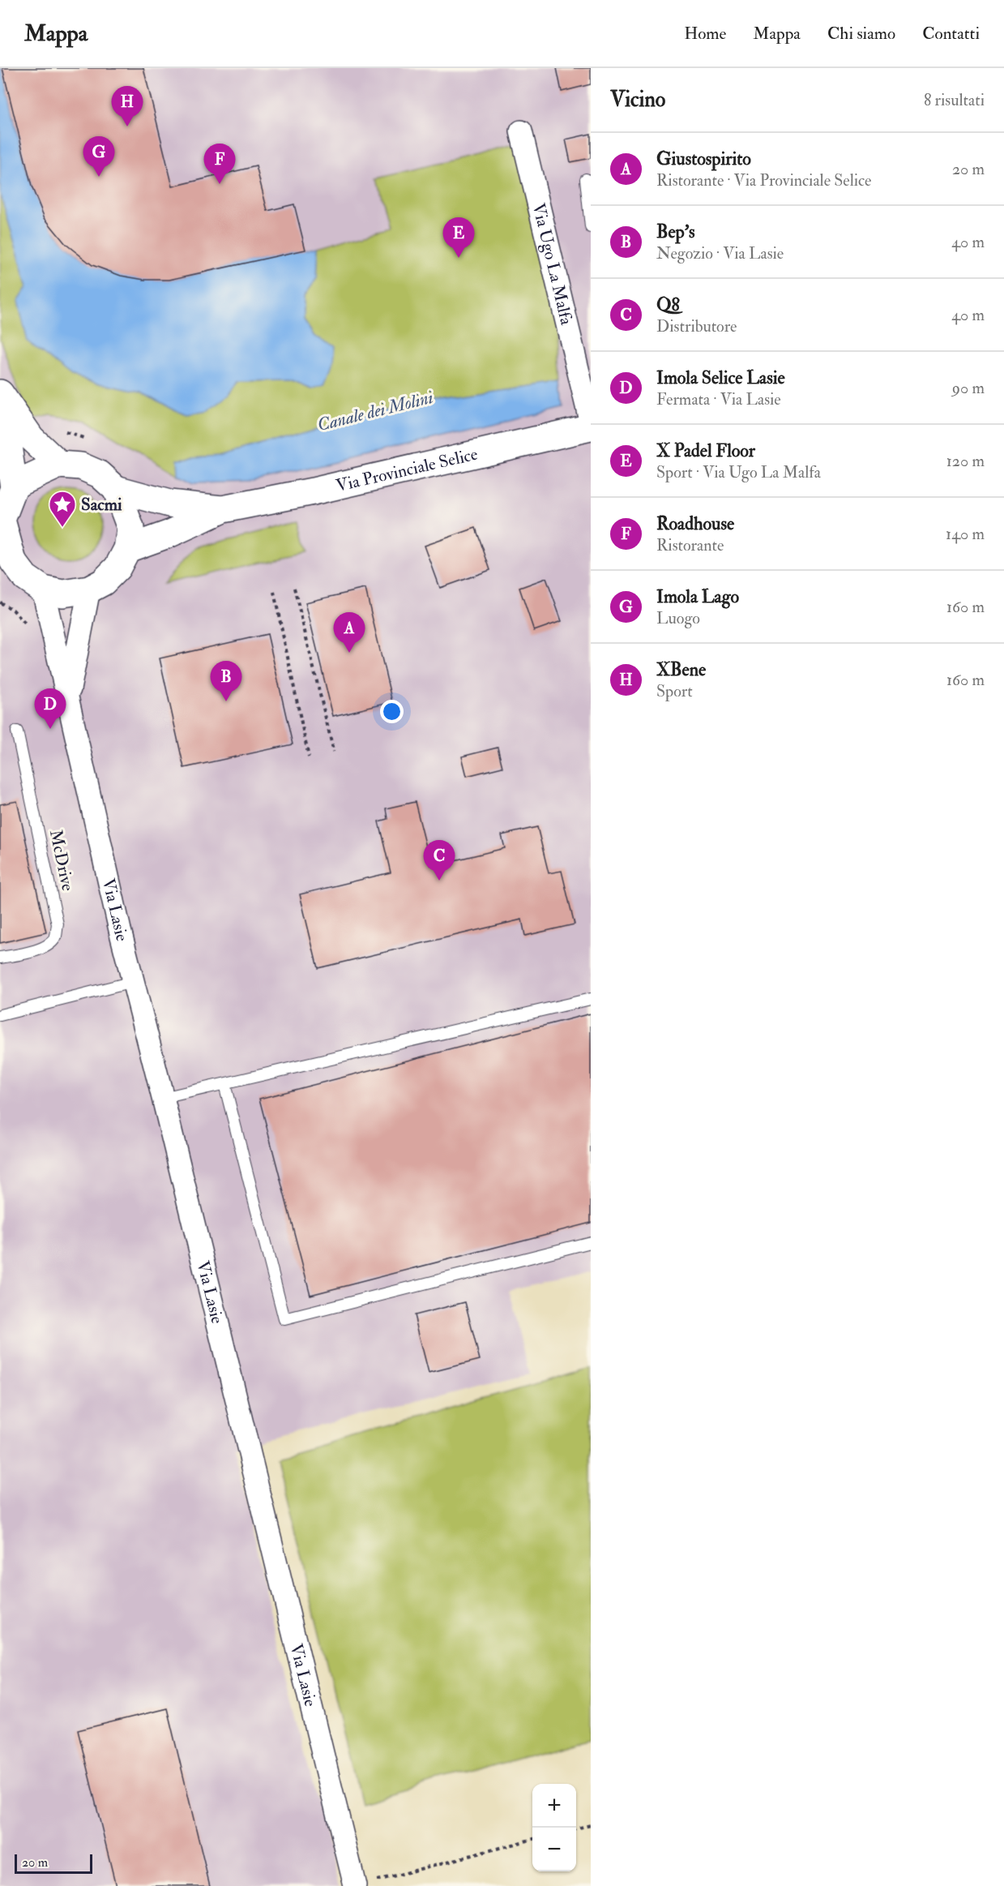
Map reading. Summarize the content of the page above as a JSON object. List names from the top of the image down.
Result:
{
  "streets": {
    "main road": ["Via Provinciale Selice"],
    "street": ["Via Ugo La Malfa", "Via Lasie"],
    "lane": ["McDrive"]
  },
  "crossings": [
    ["Via Provinciale Selice", "Via Lasie"]
  ],
  "water": ["Canale dei Molini"],
  "places": {
    "place": ["Sacmi"]
  },
  "scale_bar": "20 m",
  "page": {
    "header": "Mappa",
    "nav": [
      "Home",
      "Mappa",
      "Chi siamo",
      "Contatti"
    ],
    "heading": ["Vicino", "8 risultati"],
    "pins": [
      "H",
      "G",
      "F",
      "E",
      "A",
      "B",
      "D",
      "C"
    ],
    "list": [
      {
        "mark": "A",
        "name": "Giustospirito",
        "note": "Ristorante · Via Provinciale Selice",
        "value": "20 m"
      },
      {
        "mark": "B",
        "name": "Bep's",
        "note": "Negozio · Via Lasie",
        "value": "40 m"
      },
      {
        "mark": "C",
        "name": "Q8",
        "note": "Distributore",
        "value": "40 m"
      },
      {
        "mark": "D",
        "name": "Imola Selice Lasie",
        "note": "Fermata · Via Lasie",
        "value": "90 m"
      },
      {
        "mark": "E",
        "name": "X Padel Floor",
        "note": "Sport · Via Ugo La Malfa",
        "value": "120 m"
      },
      {
        "mark": "F",
        "name": "Roadhouse",
        "note": "Ristorante",
        "value": "140 m"
      },
      {
        "mark": "G",
        "name": "Imola Lago",
        "note": "Luogo",
        "value": "160 m"
      },
      {
        "mark": "H",
        "name": "XBene",
        "note": "Sport",
        "value": "160 m"
      }
    ],
    "map_buttons": ["+", "−"],
    "scale": "20 m"
  }
}
